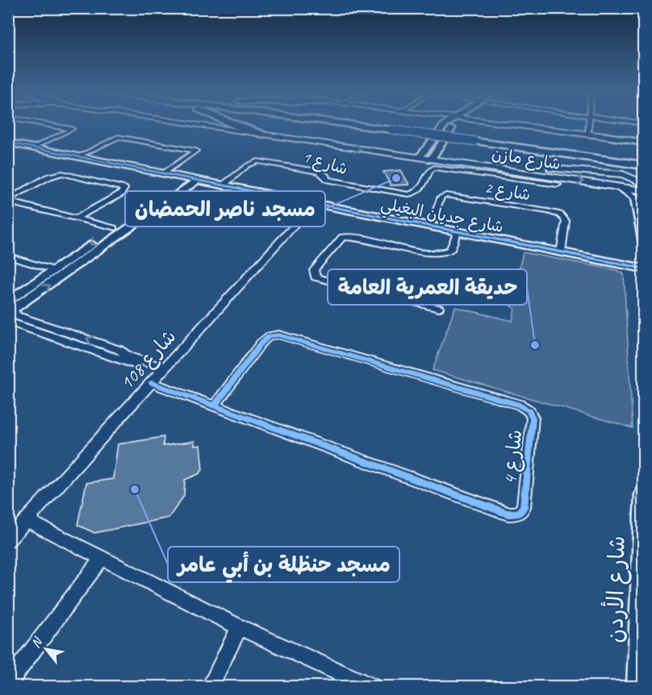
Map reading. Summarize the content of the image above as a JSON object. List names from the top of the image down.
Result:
{
  "streets": {
    "main road": ["شارع مازن"],
    "street": [
      "شارع 1",
      "شارع 2",
      "شارع جديان البغيلي",
      "شارع 108",
      "شارع 4",
      "شارع الأردن"
    ]
  },
  "crossings": [
    ["شارع مازن", "شارع 1"],
    ["شارع 1", "شارع جديان البغيلي"],
    ["شارع 2", "شارع جديان البغيلي"],
    ["شارع جديان البغيلي", "شارع 108"],
    ["شارع 108", "شارع 4"]
  ],
  "places": ["مسجد ناصر الحمضان", "حديقة العمرية العامة", "مسجد حنظلة بن أبي عامر"],
  "north": "top left"
}
